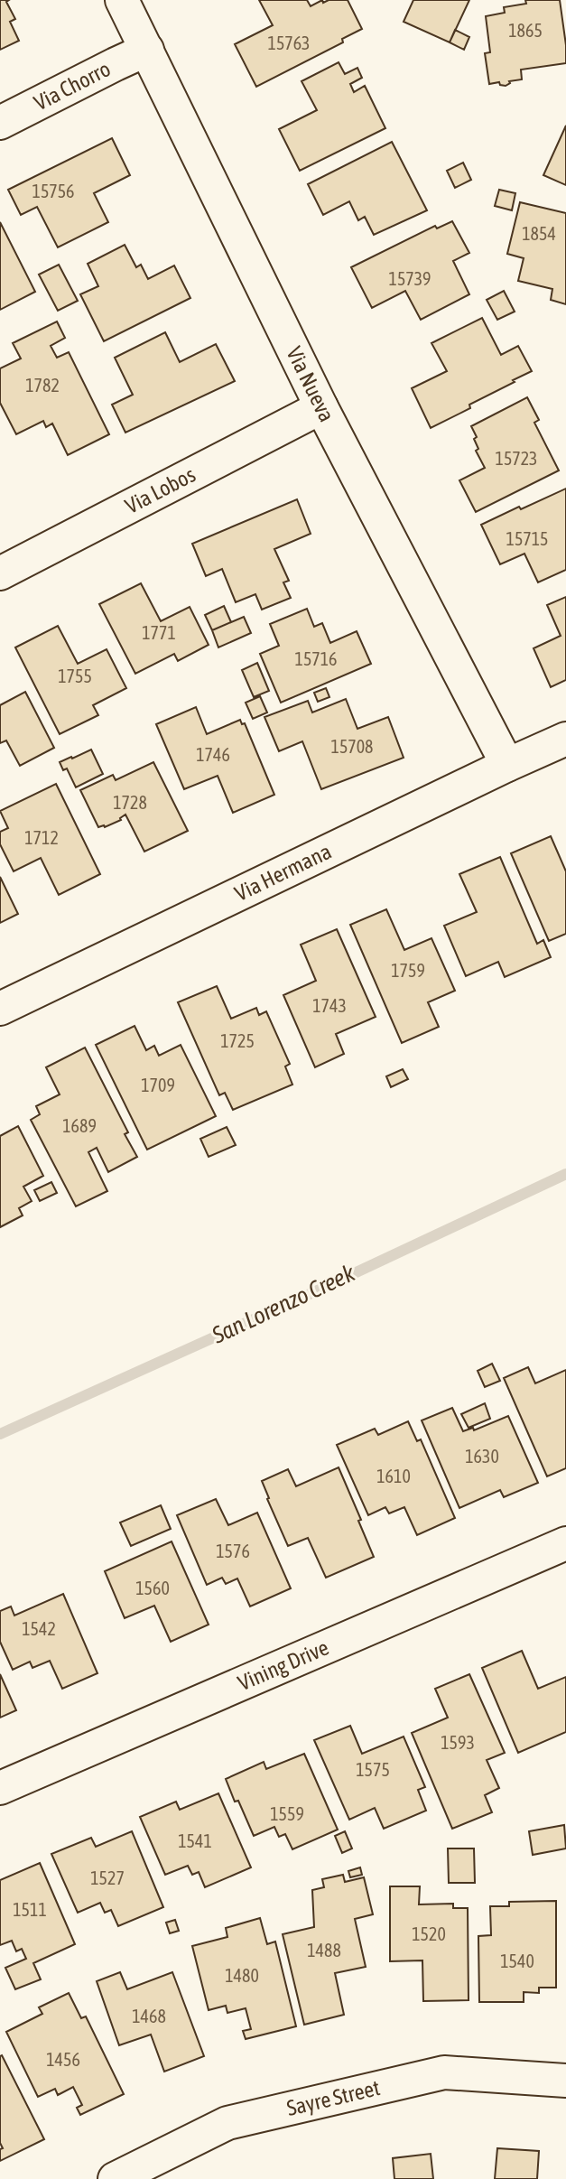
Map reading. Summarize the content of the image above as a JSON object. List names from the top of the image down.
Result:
{
  "streets": {
    "street": [
      "Via Chorro",
      "Via Nueva",
      "Via Lobos",
      "Via Hermana",
      "Vining Drive",
      "Sayre Street"
    ]
  },
  "crossings": [
    ["Via Chorro", "Via Nueva"],
    ["Via Nueva", "Via Lobos"],
    ["Via Nueva", "Via Hermana"]
  ],
  "water": ["San Lorenzo Creek"],
  "house_numbers": [
    "1865",
    "15763",
    "15756",
    "1854",
    "15739",
    "1782",
    "15723",
    "15715",
    "1771",
    "15716",
    "1755",
    "15708",
    "1746",
    "1728",
    "1712",
    "1759",
    "1743",
    "1725",
    "1709",
    "1689",
    "1630",
    "1610",
    "1576",
    "1560",
    "1542",
    "1593",
    "1575",
    "1559",
    "1541",
    "1527",
    "1511",
    "1520",
    "1488",
    "1540",
    "1480",
    "1468",
    "1456"
  ]
}
